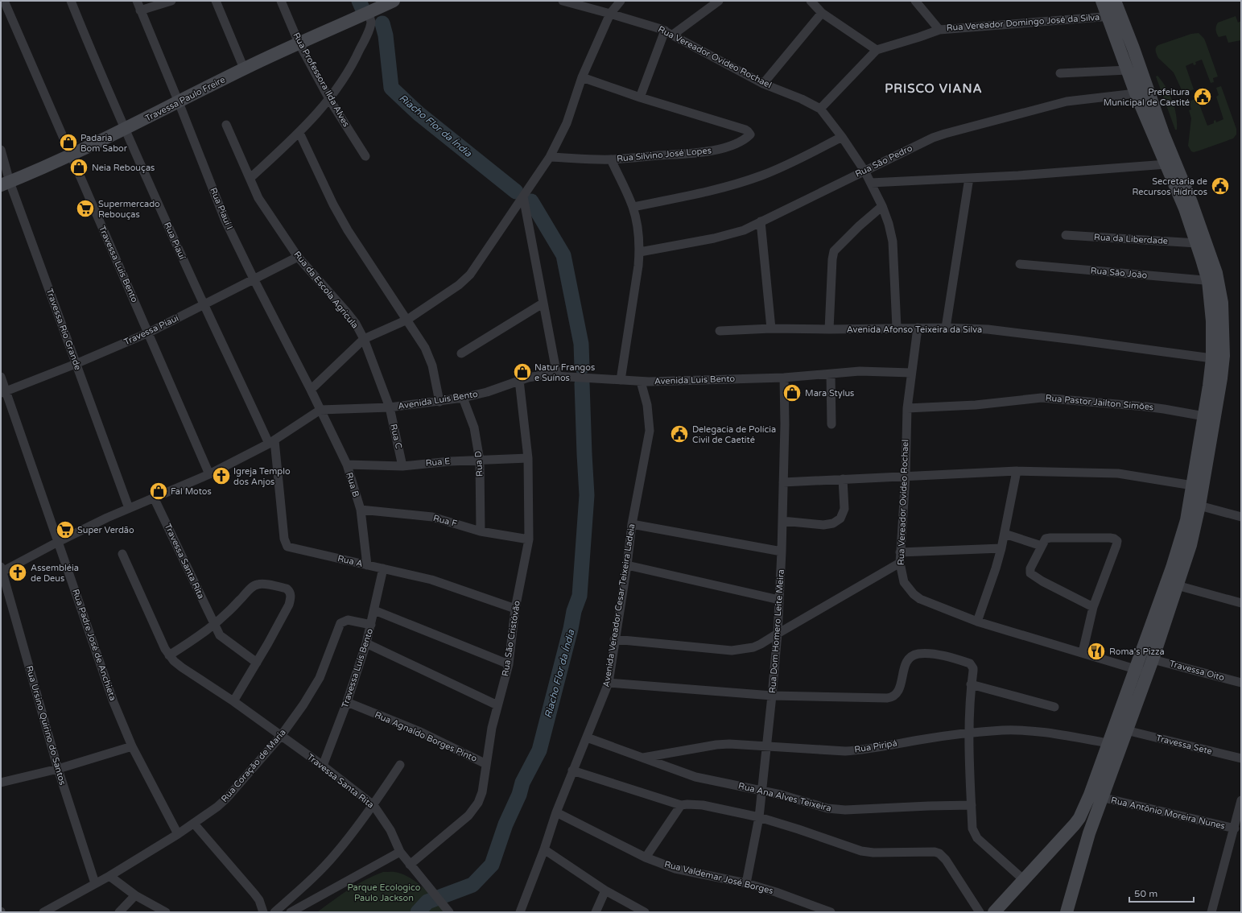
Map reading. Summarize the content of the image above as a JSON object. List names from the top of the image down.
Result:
{
  "streets": {
    "street": [
      "Rua Vereador Domingo José da Silva",
      "Rua Vereador Ovídeo Rochael",
      "Rua Professora Ilda Alves",
      "Travessa Paulo Freire",
      "Rua Silvino José Lopes",
      "Rua São Pedro",
      "Rua Piauí I",
      "Rua da Liberdade",
      "Rua Piauí",
      "Travessa Luís Bento",
      "Rua São João",
      "Rua da Escola Agricula",
      "Travessa Rio Grande",
      "Avenida Afonso Teixeira da Silva",
      "Travessa Piauí",
      "Avenida Luis Bento",
      "Rua Pastor Jailton Simões",
      "Rua C",
      "Rua E",
      "Rua D",
      "Rua B",
      "Rua F",
      "Travessa Santa Rita",
      "Rua A",
      "Avenida Vereador Cesar Teixeira Ladeia",
      "Rua Dom Homero Leite Meira",
      "Rua São Cristóvão",
      "Rua Padre José de Anchieta",
      "Travessa Oito",
      "Rua Ursino Quirino do Santos",
      "Rua Agnaldo Borges Pinto",
      "Travessa Sete",
      "Rua Piripá",
      "Rua Coração de Maria",
      "Rua Ana Alves Teixeira",
      "Rua Antônio Moreira Nunes",
      "Rua Valdemar José Borges"
    ]
  },
  "crossings": [
    ["Rua Vereador Domingo José da Silva", "Rua Vereador Ovídeo Rochael"],
    ["Rua Vereador Ovídeo Rochael", "Rua São Pedro"],
    ["Rua Vereador Ovídeo Rochael", "Avenida Afonso Teixeira da Silva"],
    ["Rua Vereador Ovídeo Rochael", "Avenida Luis Bento"],
    ["Rua Vereador Ovídeo Rochael", "Rua Pastor Jailton Simões"],
    ["Rua Professora Ilda Alves", "Travessa Paulo Freire"],
    ["Travessa Paulo Freire", "Rua Piauí I"],
    ["Travessa Paulo Freire", "Rua Piauí"],
    ["Travessa Paulo Freire", "Travessa Luís Bento"],
    ["Travessa Paulo Freire", "Travessa Rio Grande"],
    ["Rua Piauí I", "Travessa Piauí"],
    ["Rua Piauí I", "Avenida Luis Bento"],
    ["Rua Piauí I", "Rua B"],
    ["Rua Piauí", "Travessa Piauí"],
    ["Rua Piauí", "Rua A"],
    ["Travessa Luís Bento", "Travessa Piauí"],
    ["Travessa Luís Bento", "Travessa Santa Rita"],
    ["Travessa Luís Bento", "Rua A"],
    ["Travessa Luís Bento", "Rua Agnaldo Borges Pinto"],
    ["Travessa Luís Bento", "Rua Coração de Maria"],
    ["Rua da Escola Agricula", "Travessa Piauí"],
    ["Rua da Escola Agricula", "Avenida Luis Bento"],
    ["Rua da Escola Agricula", "Rua C"],
    ["Travessa Rio Grande", "Travessa Piauí"],
    ["Travessa Piauí", "Rua Padre José de Anchieta"],
    ["Avenida Luis Bento", "Rua C"],
    ["Avenida Luis Bento", "Rua D"],
    ["Avenida Luis Bento", "Rua B"],
    ["Avenida Luis Bento", "Avenida Vereador Cesar Teixeira Ladeia"],
    ["Avenida Luis Bento", "Rua Dom Homero Leite Meira"],
    ["Avenida Luis Bento", "Rua São Cristóvão"],
    ["Rua C", "Rua E"],
    ["Rua E", "Rua D"],
    ["Rua E", "Rua B"],
    ["Rua E", "Rua São Cristóvão"],
    ["Rua D", "Rua F"],
    ["Rua B", "Rua F"],
    ["Rua B", "Rua A"],
    ["Rua F", "Rua São Cristóvão"],
    ["Travessa Santa Rita", "Rua São Cristóvão"],
    ["Travessa Santa Rita", "Rua Coração de Maria"],
    ["Rua A", "Rua São Cristóvão"],
    ["Avenida Vereador Cesar Teixeira Ladeia", "Rua Ana Alves Teixeira"],
    ["Avenida Vereador Cesar Teixeira Ladeia", "Rua Valdemar José Borges"],
    ["Rua Dom Homero Leite Meira", "Rua Piripá"],
    ["Rua Dom Homero Leite Meira", "Rua Ana Alves Teixeira"],
    ["Rua Dom Homero Leite Meira", "Rua Valdemar José Borges"],
    ["Rua São Cristóvão", "Rua Agnaldo Borges Pinto"],
    ["Rua Padre José de Anchieta", "Rua Coração de Maria"],
    ["Rua Ursino Quirino do Santos", "Rua Coração de Maria"],
    ["Rua Piripá", "Rua Ana Alves Teixeira"]
  ],
  "districts": ["PRISCO VIANA"],
  "water": ["Riacho Flor da Índia"],
  "parks": ["Parque Ecologico Paulo Jackson"],
  "places": {
    "public building": ["Prefeitura Municipal de Caetité", "Secretaria de Recursos Hídricos", "Delegacia de Polícia Civil de Caetité"],
    "shop": [
      "Padaria Bom Sabor",
      "Neia Rebouças",
      "Natur Frangos e Suínos",
      "Mara Stylus",
      "Fal Motos"
    ],
    "supermarket": ["Supermercado Rebouças", "Super Verdão"],
    "church": ["Igreja Templo dos Anjos", "Assembléia de Deus"],
    "restaurant": ["Roma's Pizza"]
  },
  "scale_bar": "50 m"
}
